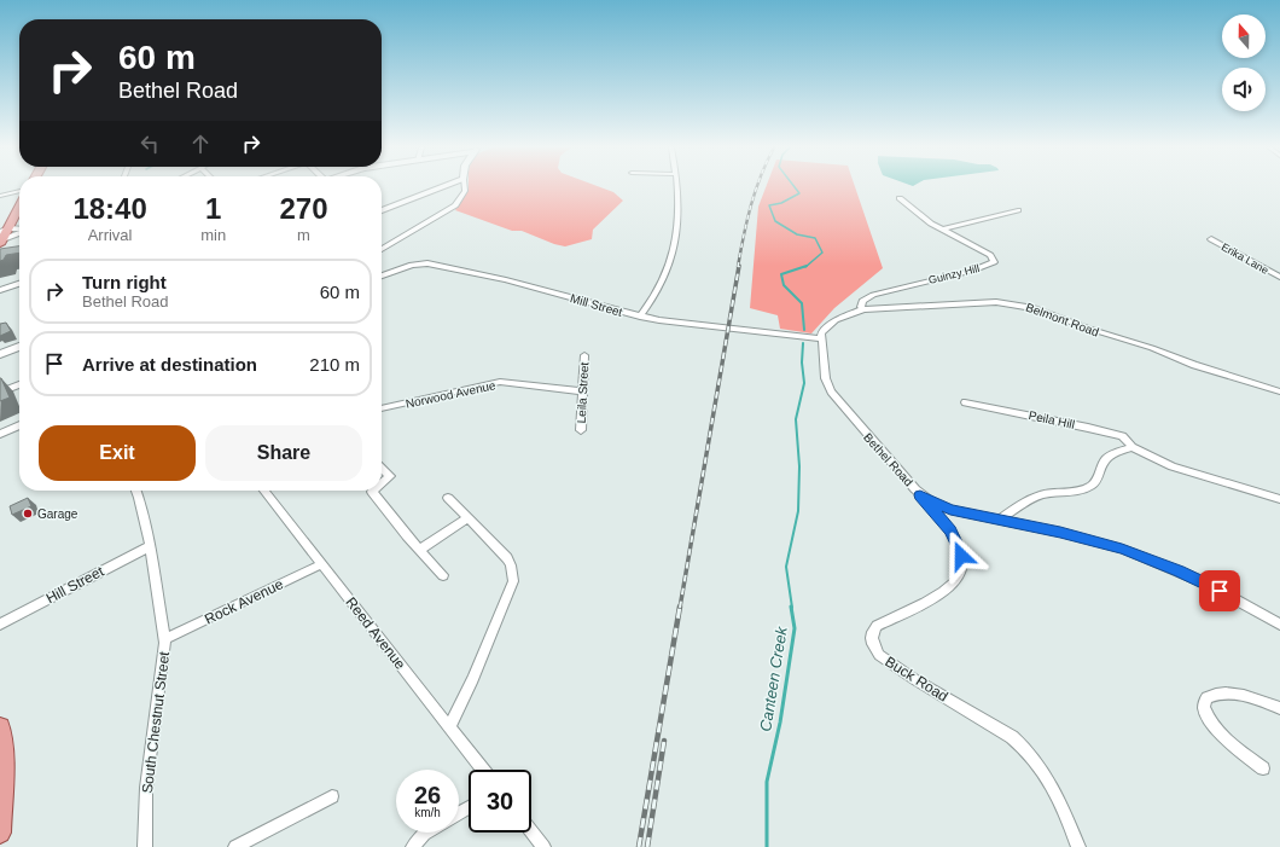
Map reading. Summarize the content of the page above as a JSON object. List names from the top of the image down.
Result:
{
  "streets": {
    "street": [
      "Erika Lane",
      "Guinzy Hill",
      "Mill Street",
      "Belmont Road",
      "Leila Street",
      "Norwood Avenue",
      "Peila Hill",
      "Bethel Road",
      "Hill Street",
      "Rock Avenue",
      "Reed Avenue",
      "Buck Road",
      "South Chestnut Street"
    ]
  },
  "crossings": [
    ["Guinzy Hill", "Belmont Road"],
    ["Mill Street", "Belmont Road"],
    ["Mill Street", "Bethel Road"],
    ["Belmont Road", "Bethel Road"],
    ["Leila Street", "Norwood Avenue"],
    ["Bethel Road", "Buck Road"],
    ["Hill Street", "South Chestnut Street"],
    ["Rock Avenue", "Reed Avenue"],
    ["Rock Avenue", "South Chestnut Street"]
  ],
  "water": ["Canteen Creek"],
  "places": ["Garage"],
  "north": "top",
  "page": {
    "turn": ["60 m", "Bethel Road"],
    "eta": [
      "18:40",
      "Arrival",
      "1",
      "min",
      "270",
      "m"
    ],
    "list": [
      {
        "name": "Turn right",
        "note": "Bethel Road",
        "value": "60 m"
      },
      {
        "name": "Arrive at destination",
        "value": "210 m"
      }
    ],
    "buttons": ["Exit", "Share"],
    "speed": "26 km/h",
    "limit": "30"
  }
}
